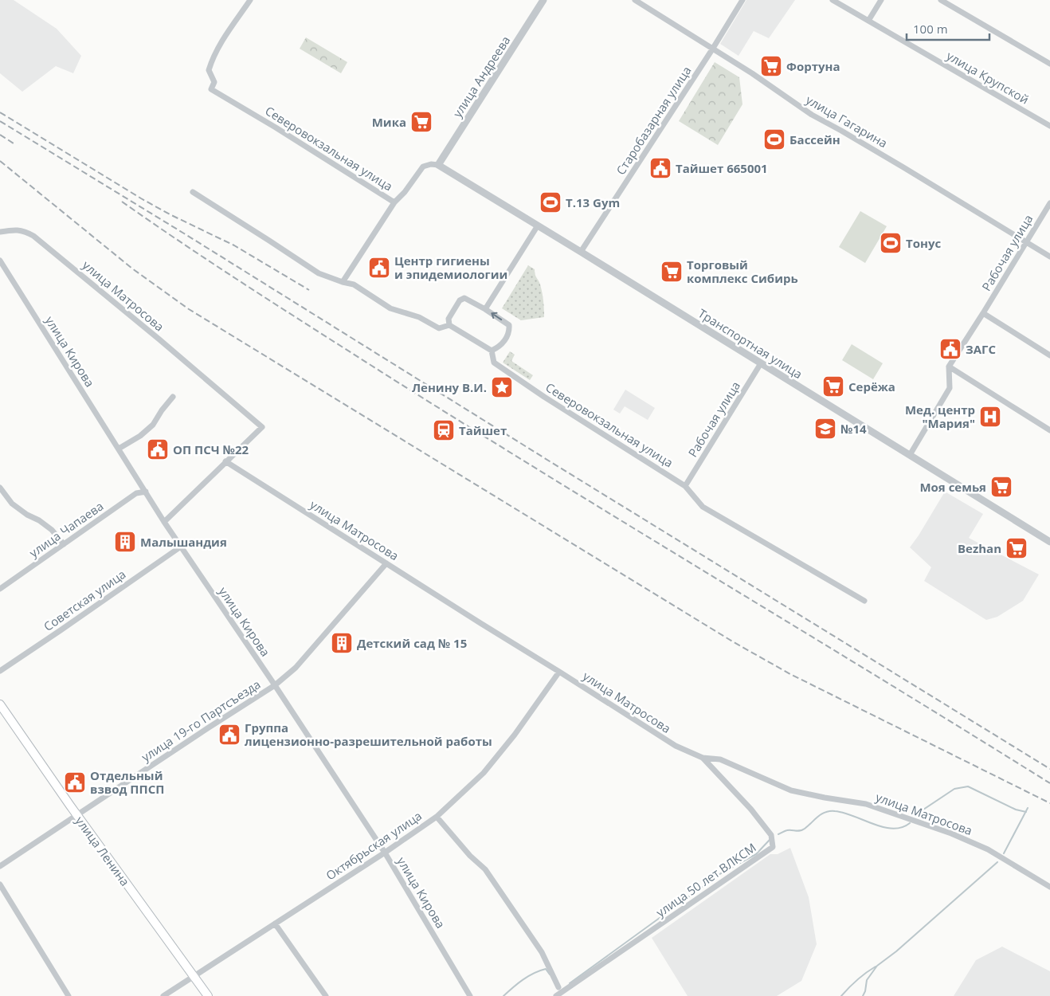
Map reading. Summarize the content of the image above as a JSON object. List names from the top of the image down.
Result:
{
  "streets": {
    "main road": ["улица Ленина"],
    "street": [
      "улица Андреева",
      "улица Крупской",
      "Старобазарная улица",
      "улица Гагарина",
      "Северовокзальная улица",
      "Рабочая улица",
      "улица Матросова",
      "Транспортная улица",
      "улица Кирова",
      "улица Чапаева",
      "Советская улица",
      "улица 19-го Партсъезда",
      "Октябрьская улица",
      "улица 50 лет ВЛКСМ"
    ]
  },
  "crossings": [
    ["улица Андреева", "Транспортная улица"],
    ["Старобазарная улица", "улица Гагарина"],
    ["Старобазарная улица", "Транспортная улица"],
    ["улица Гагарина", "Рабочая улица"],
    ["Северовокзальная улица", "Рабочая улица"],
    ["Рабочая улица", "Транспортная улица"],
    ["улица Матросова", "улица 19-го Партсъезда"],
    ["улица Матросова", "Октябрьская улица"],
    ["улица Матросова", "улица 50 лет ВЛКСМ"],
    ["улица Кирова", "улица Чапаева"],
    ["улица Кирова", "Советская улица"],
    ["улица Кирова", "улица 19-го Партсъезда"],
    ["улица Кирова", "Октябрьская улица"],
    ["улица 19-го Партсъезда", "улица Ленина"],
    ["Октябрьская улица", "улица Ленина"]
  ],
  "places": {
    "supermarket": [
      "Фортуна",
      "Мика",
      "Торговый комплекс Сибирь",
      "Серёжа",
      "Моя семья",
      "Bezhan"
    ],
    "sports": ["Бассейн", "T.13 Gym", "Тонус"],
    "public building": [
      "Тайшет 665001",
      "Центр гигиены и эпидемиологии",
      "ЗАГС",
      "ОП ПСЧ №22",
      "Группа лицензионно-разрешительной работы",
      "Отдельный взвод ППСП"
    ],
    "place": ["Ленину В.И."],
    "hospital": ["Мед. центр \"Мария\""],
    "school or university": ["№14"],
    "station": ["Тайшет"],
    "building": ["Малышандия", "Детский сад № 15"]
  },
  "scale_bar": "100 m"
}
